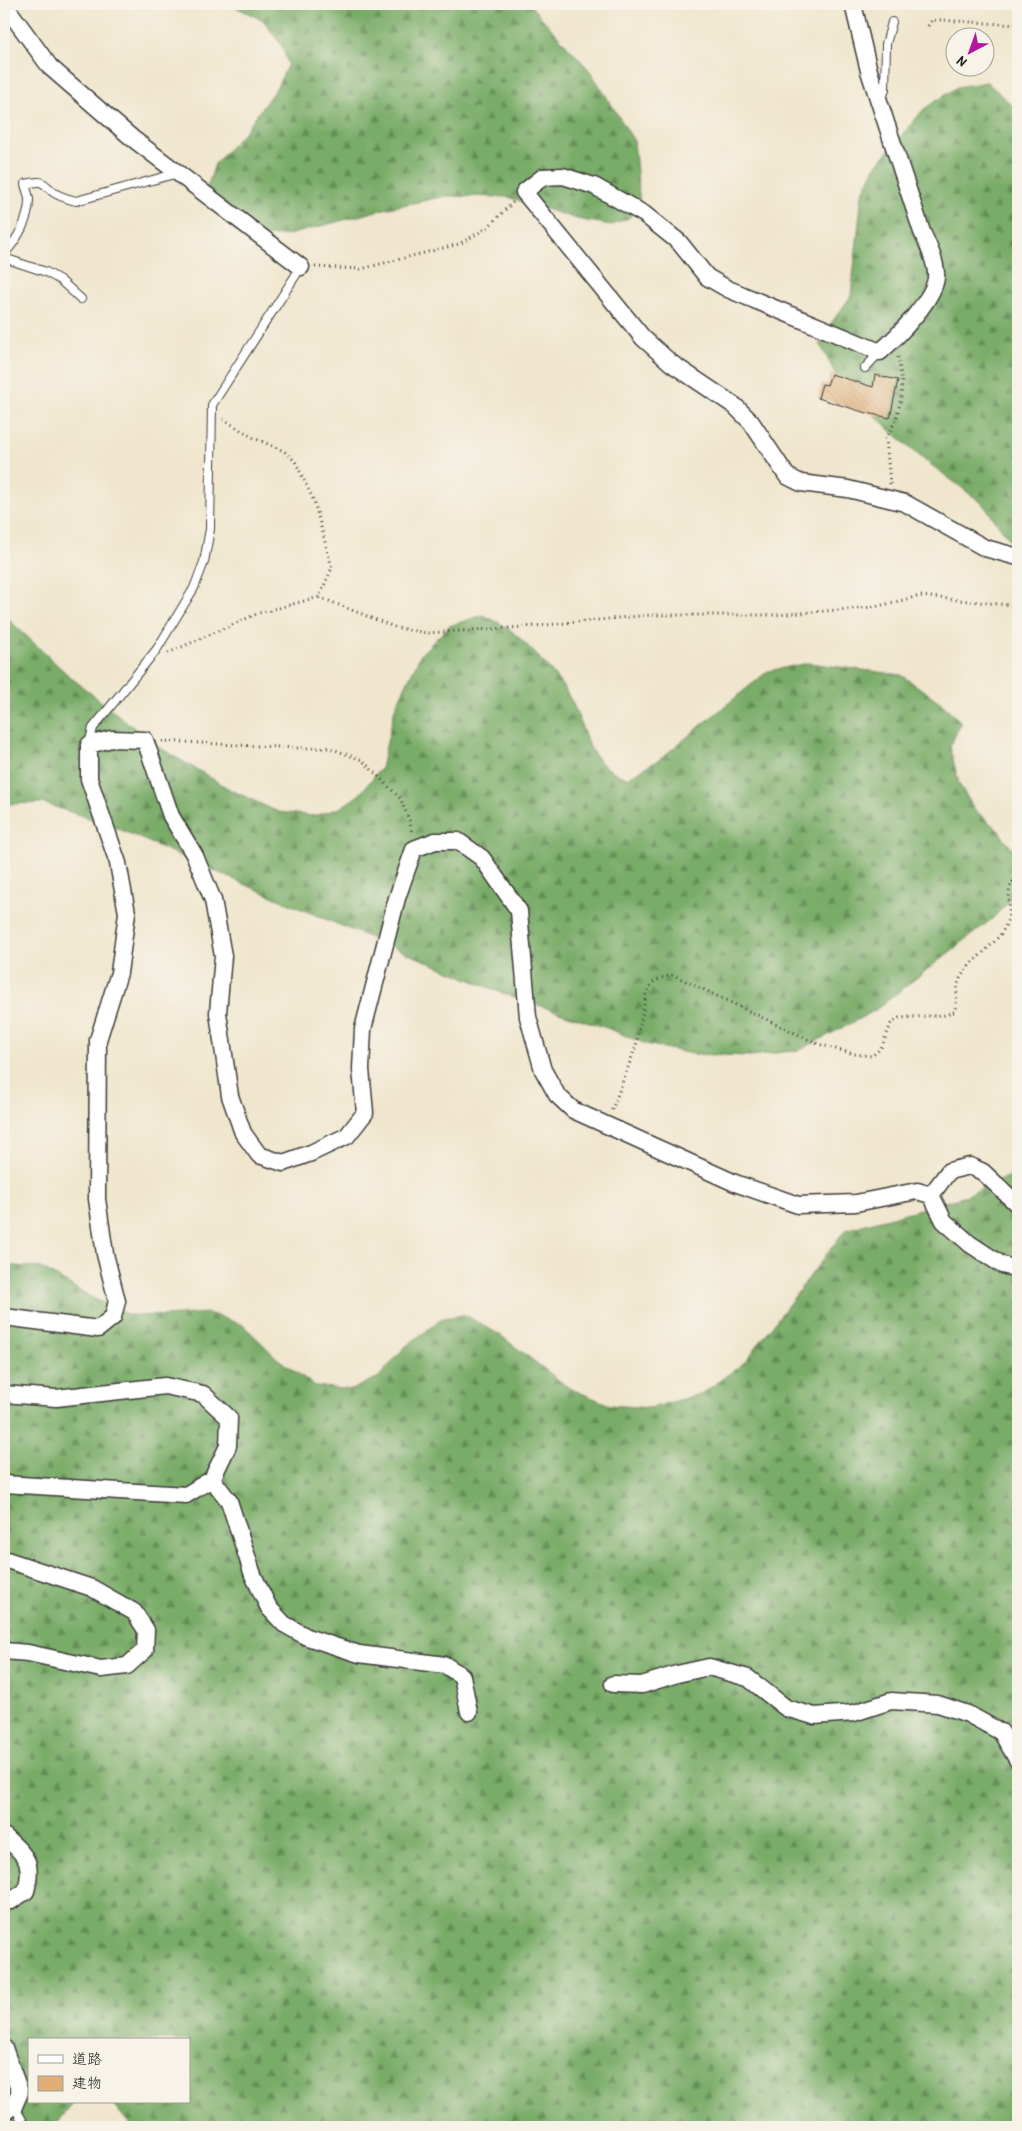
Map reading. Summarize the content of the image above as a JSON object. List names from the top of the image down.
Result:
{
  "legend": ["道路", "建物"],
  "north": "bottom left"
}
